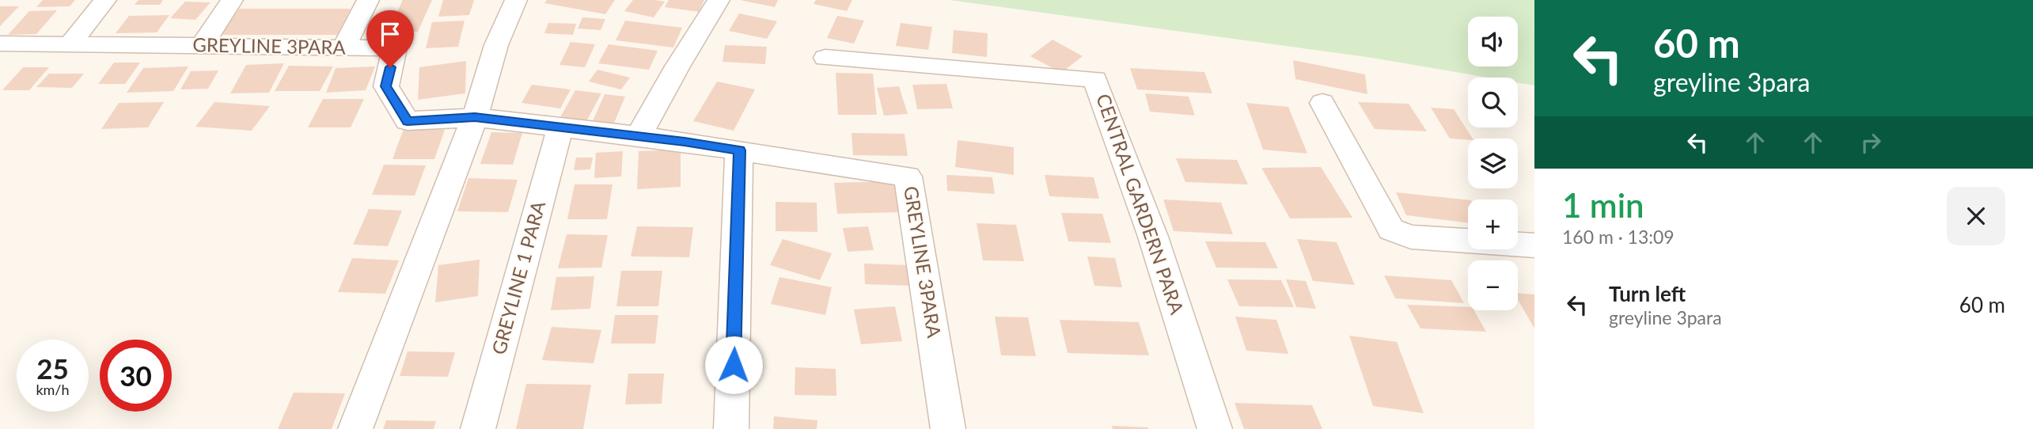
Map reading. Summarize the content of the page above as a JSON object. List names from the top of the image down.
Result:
{
  "streets": {
    "street": ["GREYLINE 3PARA", "CENTRAL GARDERN PARA", "GREYLINE 1 PARA"]
  },
  "crossings": [
    ["GREYLINE 3PARA", "GREYLINE 1 PARA"]
  ],
  "page": {
    "turn": ["60 m", "greyline 3para"],
    "map_buttons": ["+", "−"],
    "heading": ["1 min", "160 m · 13:09"],
    "list": [
      {
        "name": "Turn left",
        "note": "greyline 3para",
        "value": "60 m"
      }
    ],
    "speed": "25 km/h",
    "limit": "30"
  }
}
